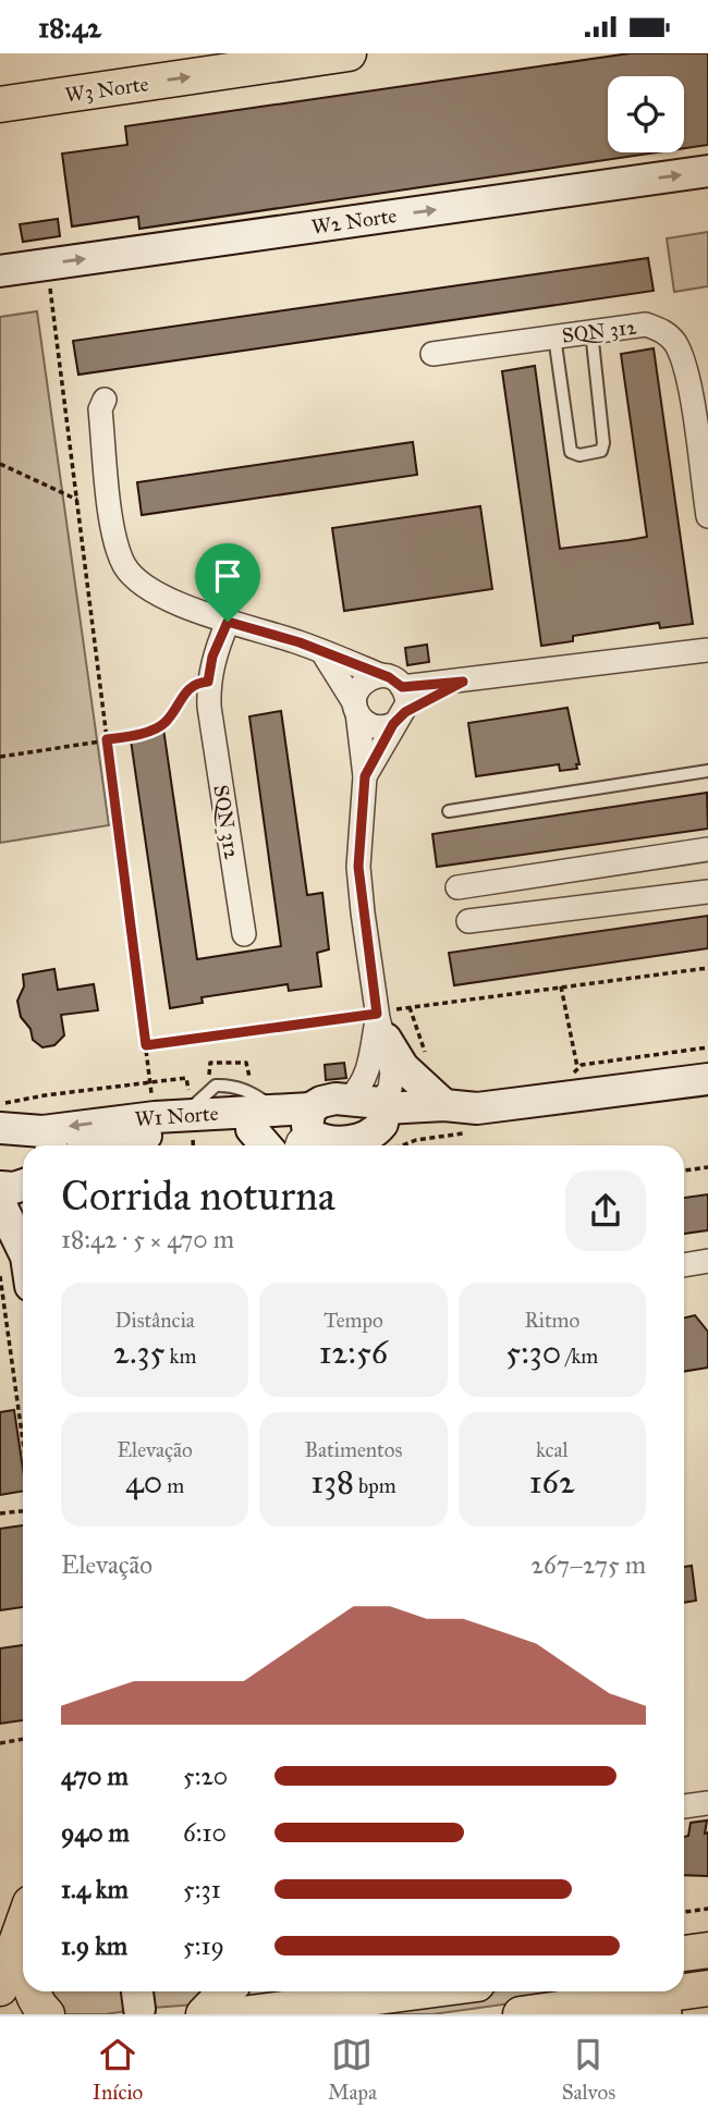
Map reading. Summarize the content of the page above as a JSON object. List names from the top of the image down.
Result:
{
  "streets": {
    "main road": ["W3 Norte"],
    "street": ["W2 Norte", "SQN 312", "W1 Norte"]
  },
  "one_way": ["W3 Norte", "W2 Norte"],
  "page": {
    "status": "18:42",
    "heading": ["Corrida noturna", "18:42 · 5 × 470 m"],
    "stats": [
      ["Distância", "2.35 km"],
      ["Tempo", "12:56"],
      ["Ritmo", "5:30 /km"],
      ["Elevação", "40 m"],
      ["Batimentos", "138 bpm"],
      ["kcal", "162"]
    ],
    "chart": ["Elevação", "267–275 m"],
    "list": [
      {
        "name": "470 m",
        "note": "5:20"
      },
      {
        "name": "940 m",
        "note": "6:10"
      },
      {
        "name": "1.4 km",
        "note": "5:31"
      },
      {
        "name": "1.9 km",
        "note": "5:19"
      }
    ],
    "tabs": ["Início", "Mapa", "Salvos"]
  }
}
